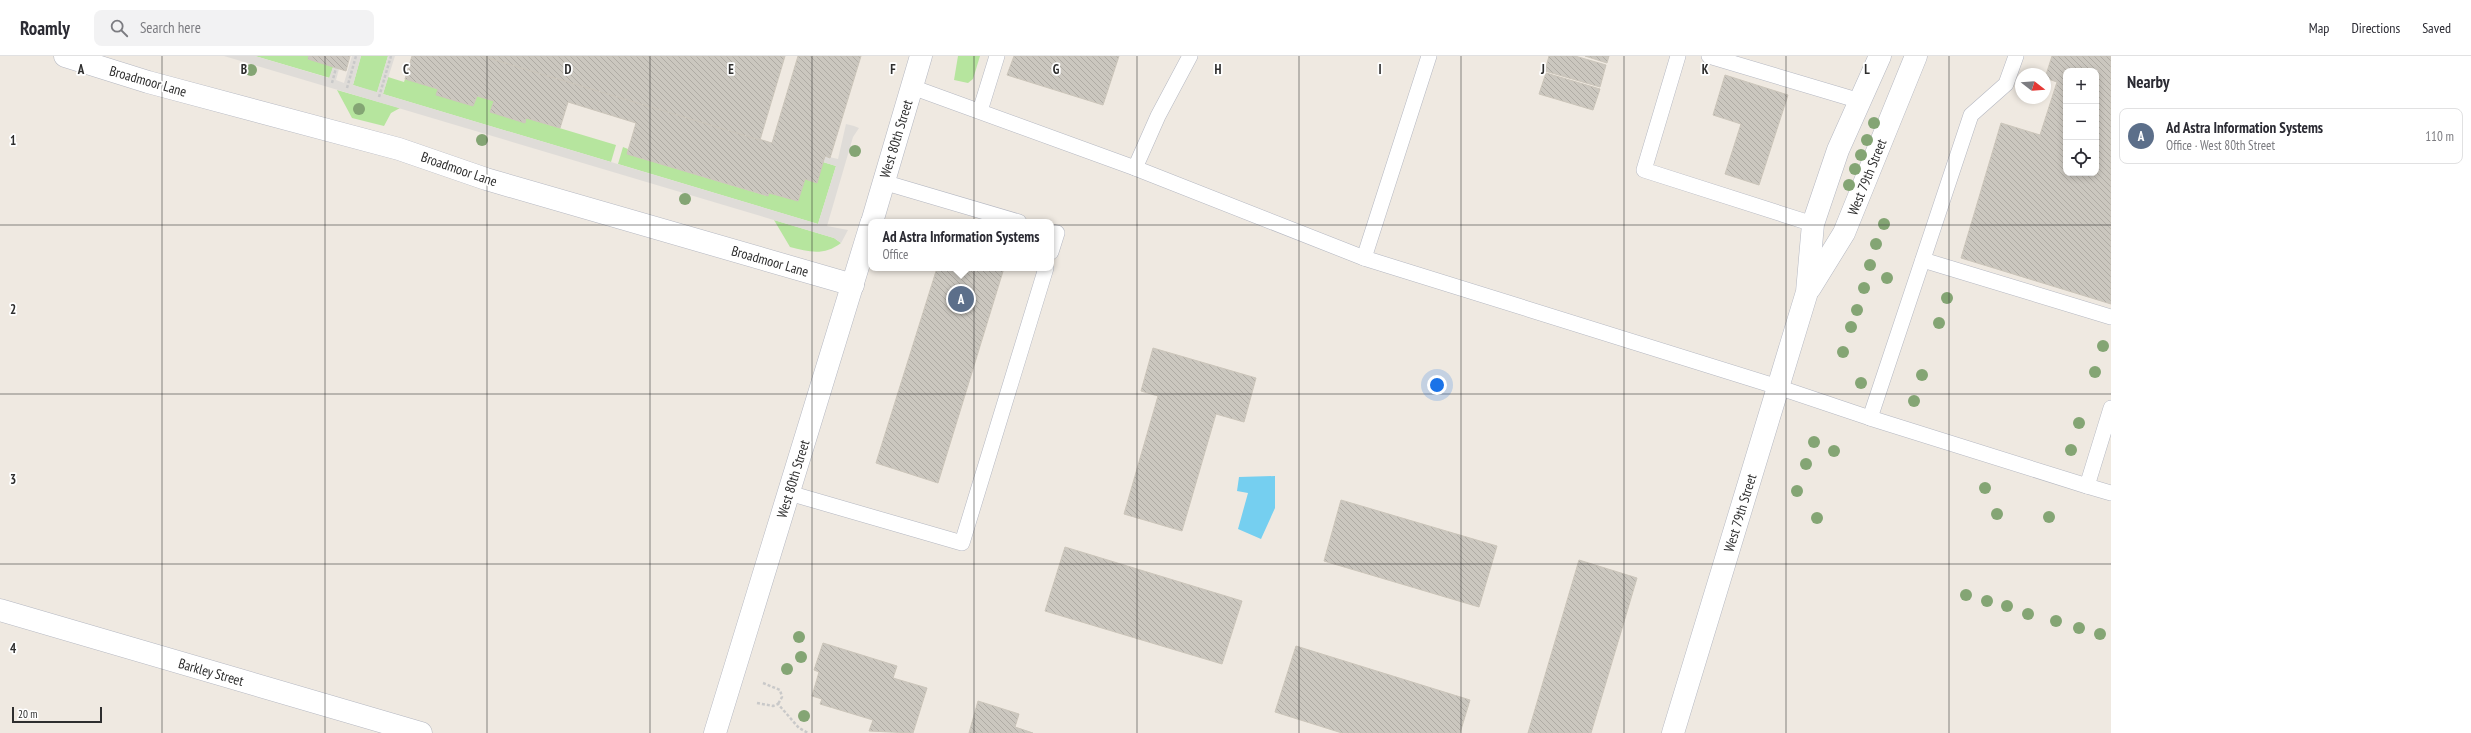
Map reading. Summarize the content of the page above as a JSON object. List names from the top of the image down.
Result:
{
  "streets": {
    "street": [
      "Broadmoor Lane",
      "West 80th Street",
      "West 79th Street",
      "Barkley Street"
    ]
  },
  "crossings": [
    ["Broadmoor Lane", "West 80th Street"]
  ],
  "scale_bar": "20 m",
  "north": "right",
  "page": {
    "header": "Roamly",
    "search": "Search here",
    "nav": ["Map", "Directions", "Saved"],
    "heading": "Nearby",
    "map_buttons": ["+", "−"],
    "list": [
      {
        "mark": "A",
        "name": "Ad Astra Information Systems",
        "note": "Office · West 80th Street",
        "value": "110 m"
      }
    ],
    "popup": ["Ad Astra Information Systems", "Office"],
    "pins": "A",
    "scale": "20 m"
  },
  "grid": {
    "columns": [
      "A",
      "B",
      "C",
      "D",
      "E",
      "F",
      "G",
      "H",
      "I",
      "J",
      "K",
      "L"
    ],
    "rows": [
      "1",
      "2",
      "3",
      "4"
    ]
  }
}
